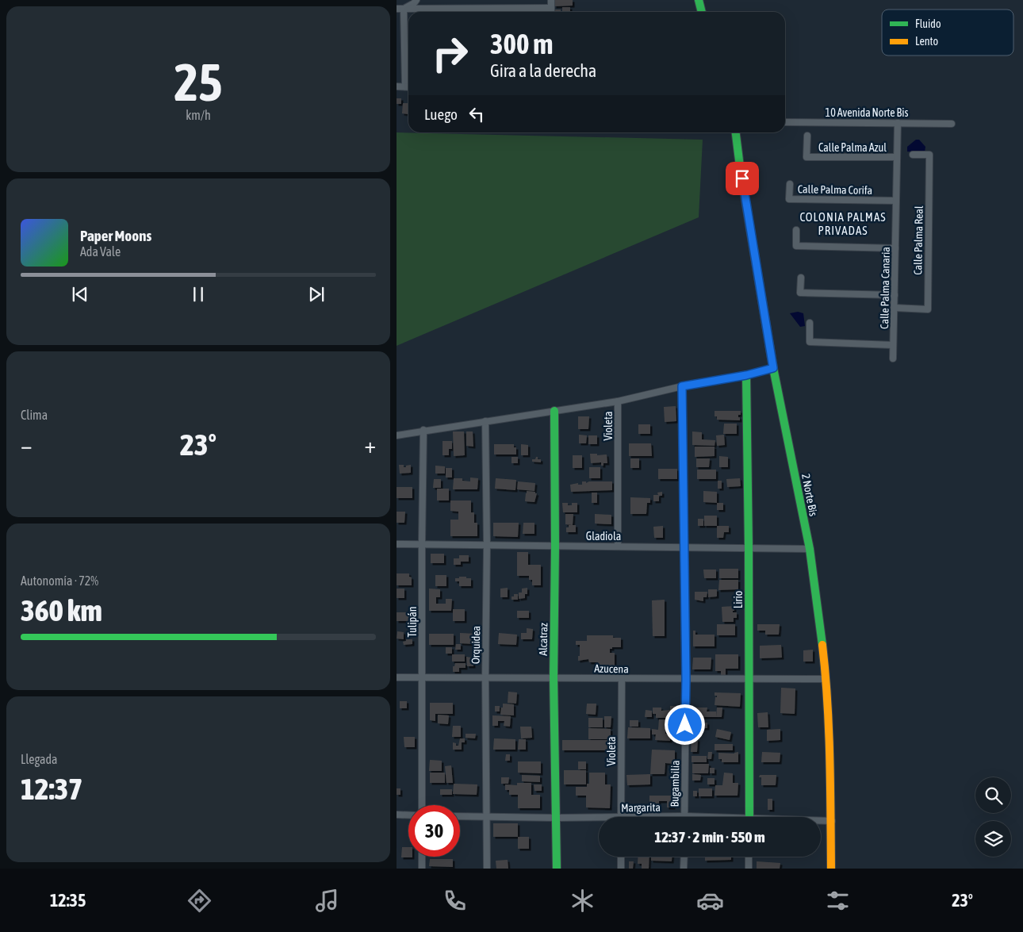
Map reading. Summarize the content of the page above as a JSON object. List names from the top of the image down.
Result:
{
  "streets": {
    "street": [
      "10 Avenida Norte Bis",
      "Calle Palma Azul",
      "Calle Palma Corifa",
      "Calle Palma Real",
      "Calle Palma Canaria",
      "Violeta",
      "2 Norte Bis",
      "Gladiola",
      "Lirio",
      "Tulipán",
      "Alcatraz",
      "Orquidea",
      "Azucena",
      "Bugambilia",
      "Margarita"
    ]
  },
  "crossings": [
    ["10 Avenida Norte Bis", "Calle Palma Canaria"],
    ["Calle Palma Azul", "Calle Palma Canaria"],
    ["Calle Palma Corifa", "Calle Palma Canaria"],
    ["Calle Palma Real", "Calle Palma Canaria"],
    ["Violeta", "Gladiola"],
    ["Violeta", "Azucena"],
    ["2 Norte Bis", "Gladiola"],
    ["2 Norte Bis", "Azucena"],
    ["2 Norte Bis", "Margarita"],
    ["Gladiola", "Lirio"],
    ["Gladiola", "Tulipán"],
    ["Gladiola", "Alcatraz"],
    ["Gladiola", "Orquidea"],
    ["Gladiola", "Bugambilia"],
    ["Lirio", "Azucena"],
    ["Tulipán", "Azucena"],
    ["Alcatraz", "Azucena"],
    ["Alcatraz", "Margarita"],
    ["Orquidea", "Azucena"],
    ["Orquidea", "Margarita"],
    ["Azucena", "Bugambilia"],
    ["Bugambilia", "Margarita"]
  ],
  "districts": ["COLONIA PALMAS PRIVADAS"],
  "legend": ["Fluido", "Lento"],
  "page": {
    "tile": [
      ["25", "km/h"],
      "Clima",
      ["Autonomía · 72%", "360 km"],
      ["Llegada", "12:37"]
    ],
    "turn": ["300 m", "Gira a la derecha"],
    "then": "Luego",
    "song": ["Paper Moons", "Ada Vale"],
    "heat": ["−", "23°", "+"],
    "limit": "30",
    "trip": "12:37 · 2 min · 550 m",
    "tabs": ["12:35", "23°"]
  }
}
